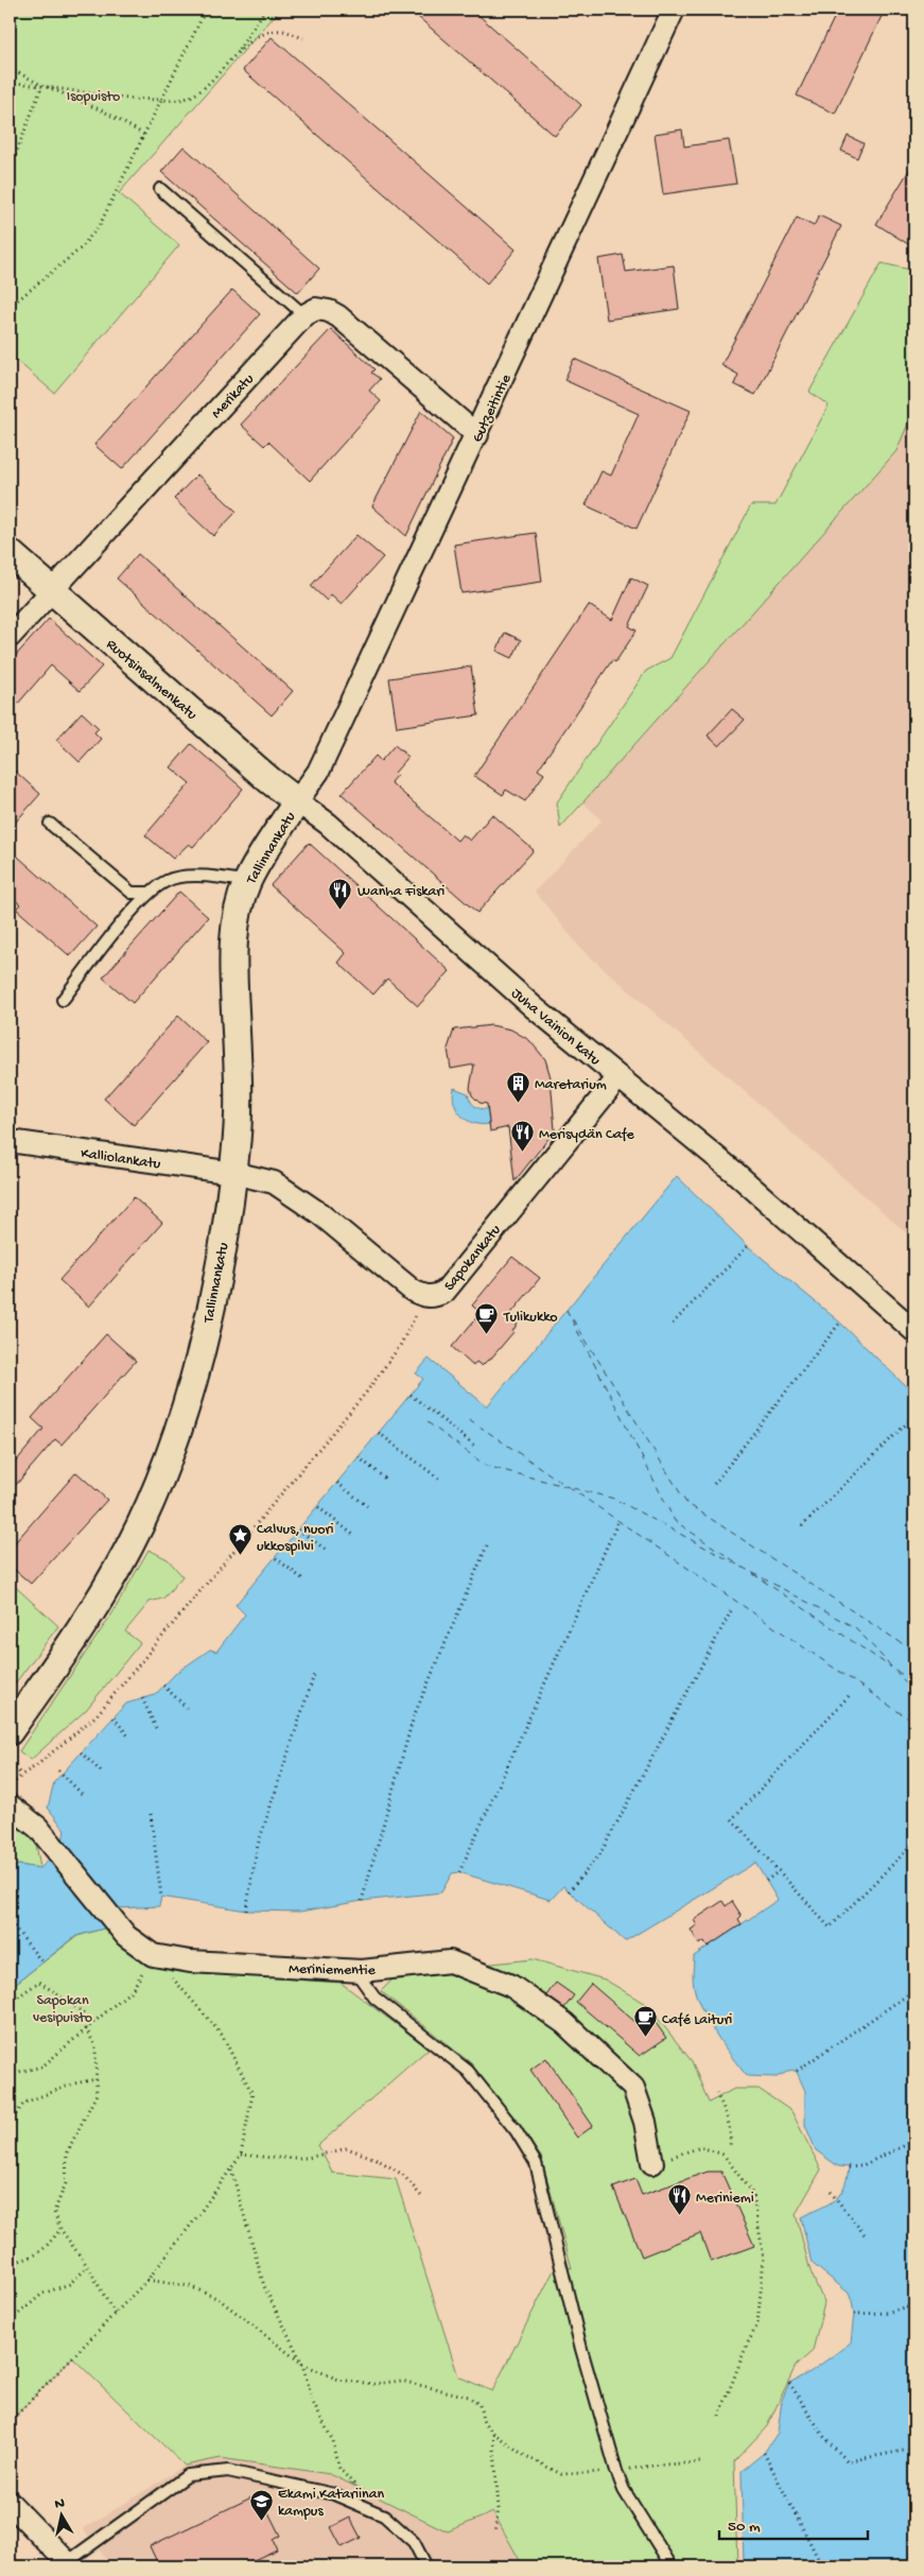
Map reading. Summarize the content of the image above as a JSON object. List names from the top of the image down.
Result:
{
  "streets": {
    "street": [
      "Merikatu",
      "Gutzeitintie",
      "Ruotsinsalmenkatu",
      "Tallinnankatu",
      "Juha Vainion katu",
      "Kalliolankatu",
      "Sapokankatu",
      "Meriniementie"
    ]
  },
  "crossings": [
    ["Merikatu", "Ruotsinsalmenkatu"],
    ["Gutzeitintie", "Ruotsinsalmenkatu"],
    ["Gutzeitintie", "Tallinnankatu"],
    ["Gutzeitintie", "Juha Vainion katu"],
    ["Ruotsinsalmenkatu", "Tallinnankatu"],
    ["Ruotsinsalmenkatu", "Juha Vainion katu"],
    ["Tallinnankatu", "Juha Vainion katu"],
    ["Tallinnankatu", "Kalliolankatu"],
    ["Tallinnankatu", "Sapokankatu"],
    ["Juha Vainion katu", "Sapokankatu"],
    ["Kalliolankatu", "Sapokankatu"]
  ],
  "parks": ["Isopuisto", "Sapokan vesipuisto"],
  "places": {
    "restaurant": ["Wanha Fiskari", "Merisydän Cafe", "Meriniemi"],
    "building": ["Maretarium"],
    "cafe": ["Tulikukko", "Café Laituri"],
    "place": ["Calvus, nuori ukkospilvi"],
    "school or university": ["Ekami Katariinan kampus"]
  },
  "scale_bar": "50 m",
  "north": "top"
}
